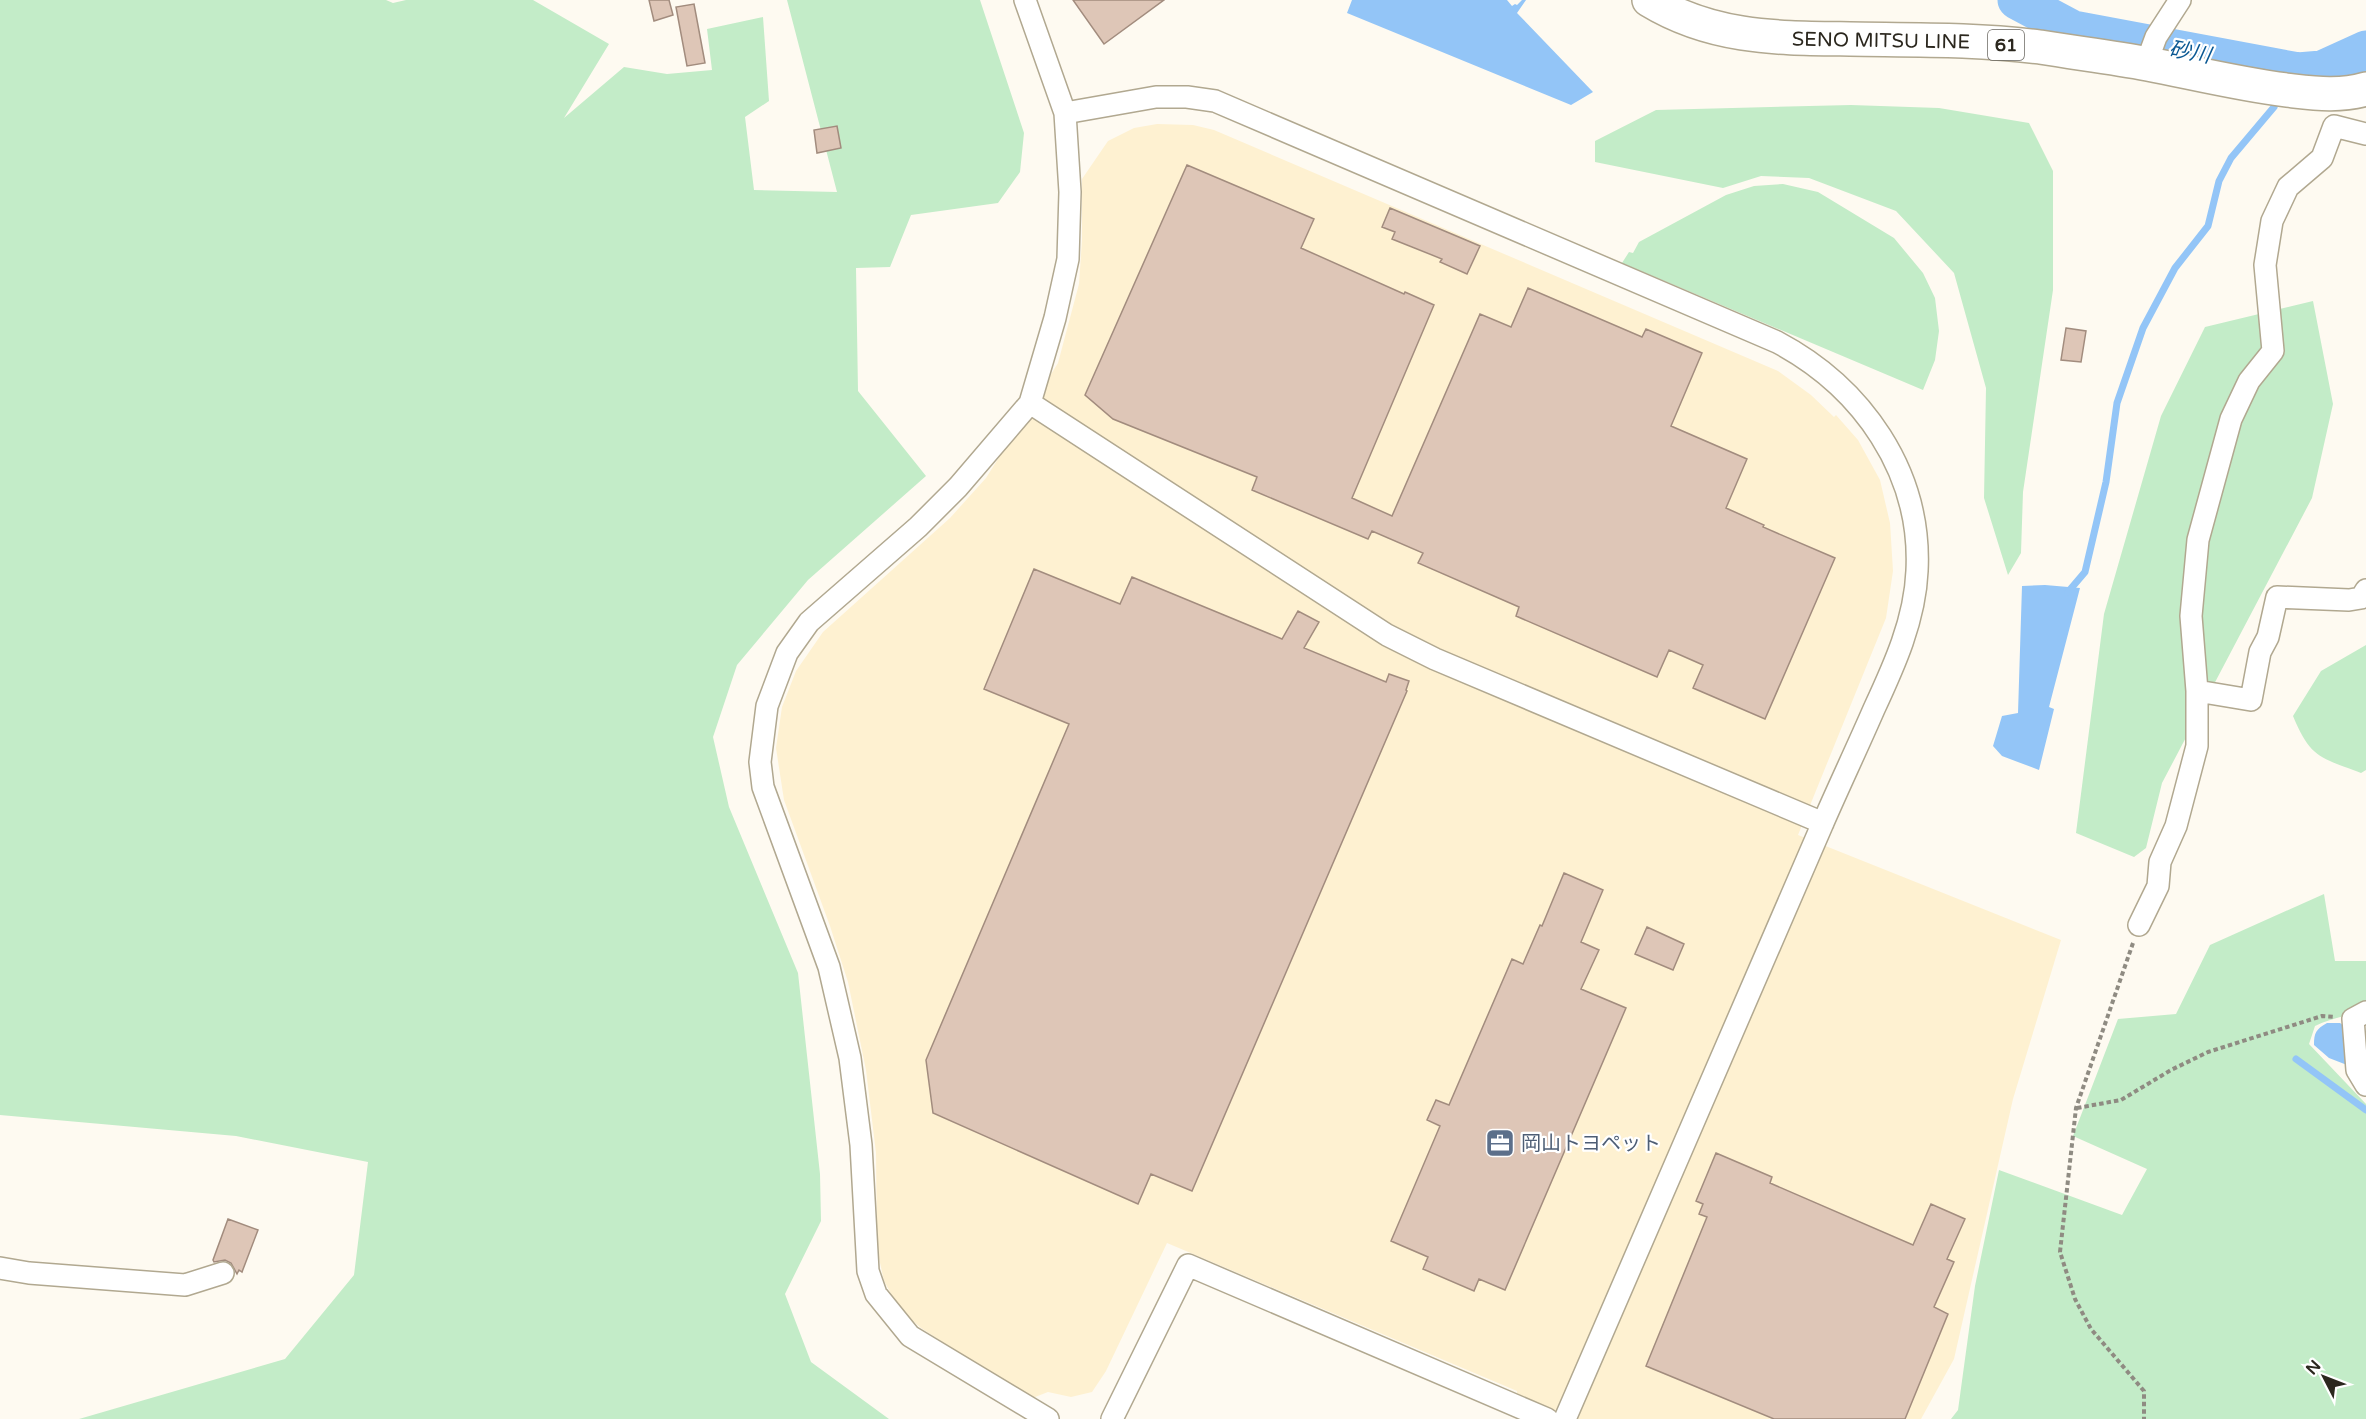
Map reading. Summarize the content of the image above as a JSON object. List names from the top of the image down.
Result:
{
  "streets": {
    "main road": ["SENO MITSU LINE", "61"]
  },
  "water": ["砂川"],
  "places": {
    "office": ["岡山トヨペット"]
  },
  "north": "top left"
}
